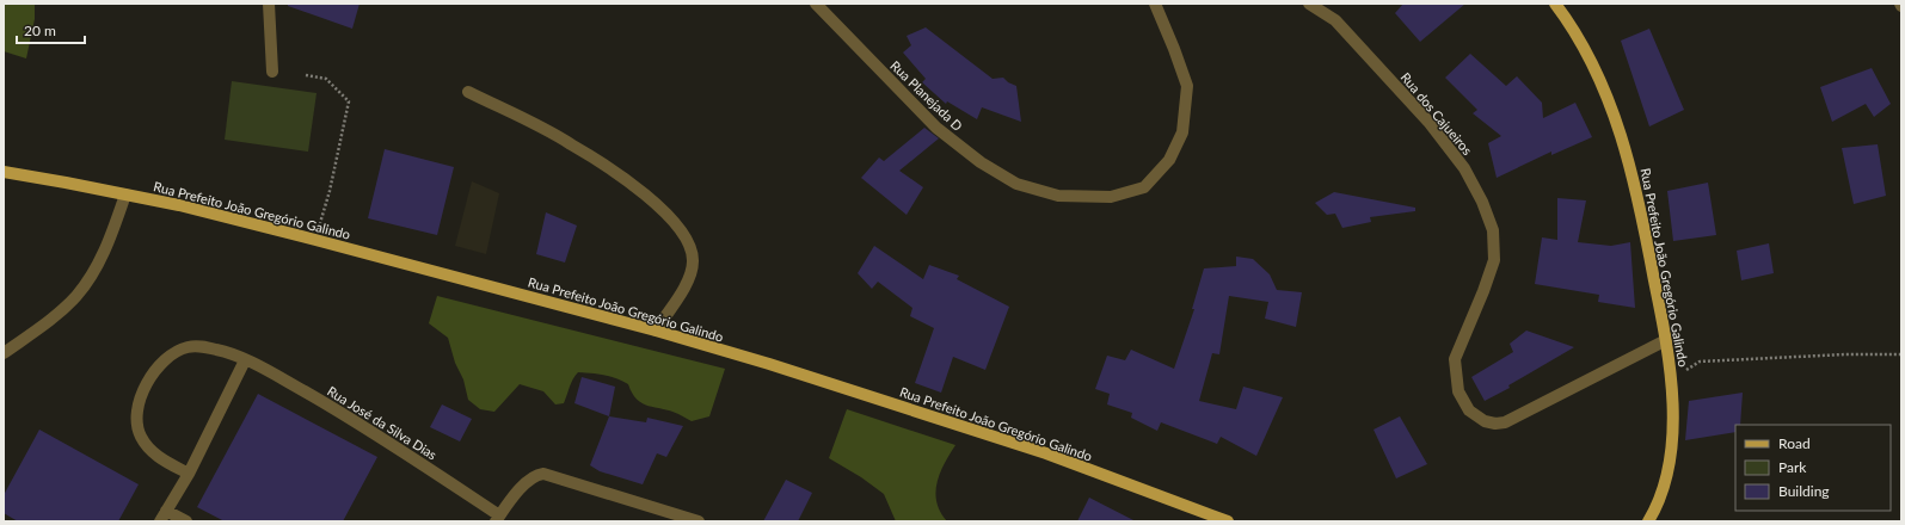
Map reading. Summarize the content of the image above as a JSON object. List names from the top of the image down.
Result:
{
  "streets": {
    "main road": ["Rua Prefeito João Gregório Galindo"],
    "street": ["Rua Planejada D", "Rua dos Cajueiros", "Rua José da Silva Dias"]
  },
  "crossings": [
    ["Rua dos Cajueiros", "Rua Prefeito João Gregório Galindo"]
  ],
  "legend": ["Road", "Park", "Building"],
  "scale_bar": "20 m"
}
